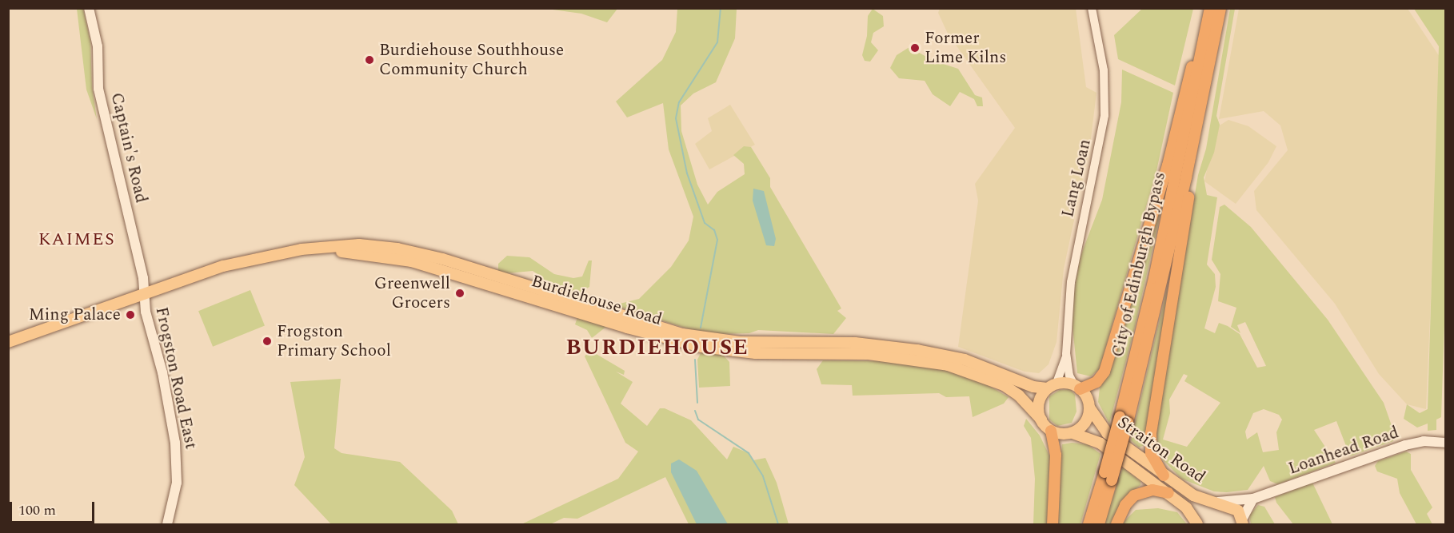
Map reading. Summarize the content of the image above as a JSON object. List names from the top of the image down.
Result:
{
  "streets": {
    "highway": ["City of Edinburgh Bypass"],
    "main road": [
      "Captain's Road",
      "Burdiehouse Road",
      "Frogston Road East",
      "Straiton Road",
      "Loanhead Road"
    ],
    "street": ["Lang Loan"]
  },
  "crossings": [
    ["Captain's Road", "Burdiehouse Road"],
    ["Captain's Road", "Frogston Road East"],
    ["Lang Loan", "Burdiehouse Road"],
    ["Lang Loan", "Straiton Road"],
    ["Burdiehouse Road", "Frogston Road East"],
    ["Burdiehouse Road", "Straiton Road"],
    ["Straiton Road", "Loanhead Road"]
  ],
  "districts": ["KAIMES", "BURDIEHOUSE"],
  "places": [
    "Former Lime Kilns",
    "Burdiehouse Southhouse Community Church",
    "Greenwell Grocers",
    "Ming Palace",
    "Frogston Primary School"
  ],
  "scale_bar": "100 m"
}
